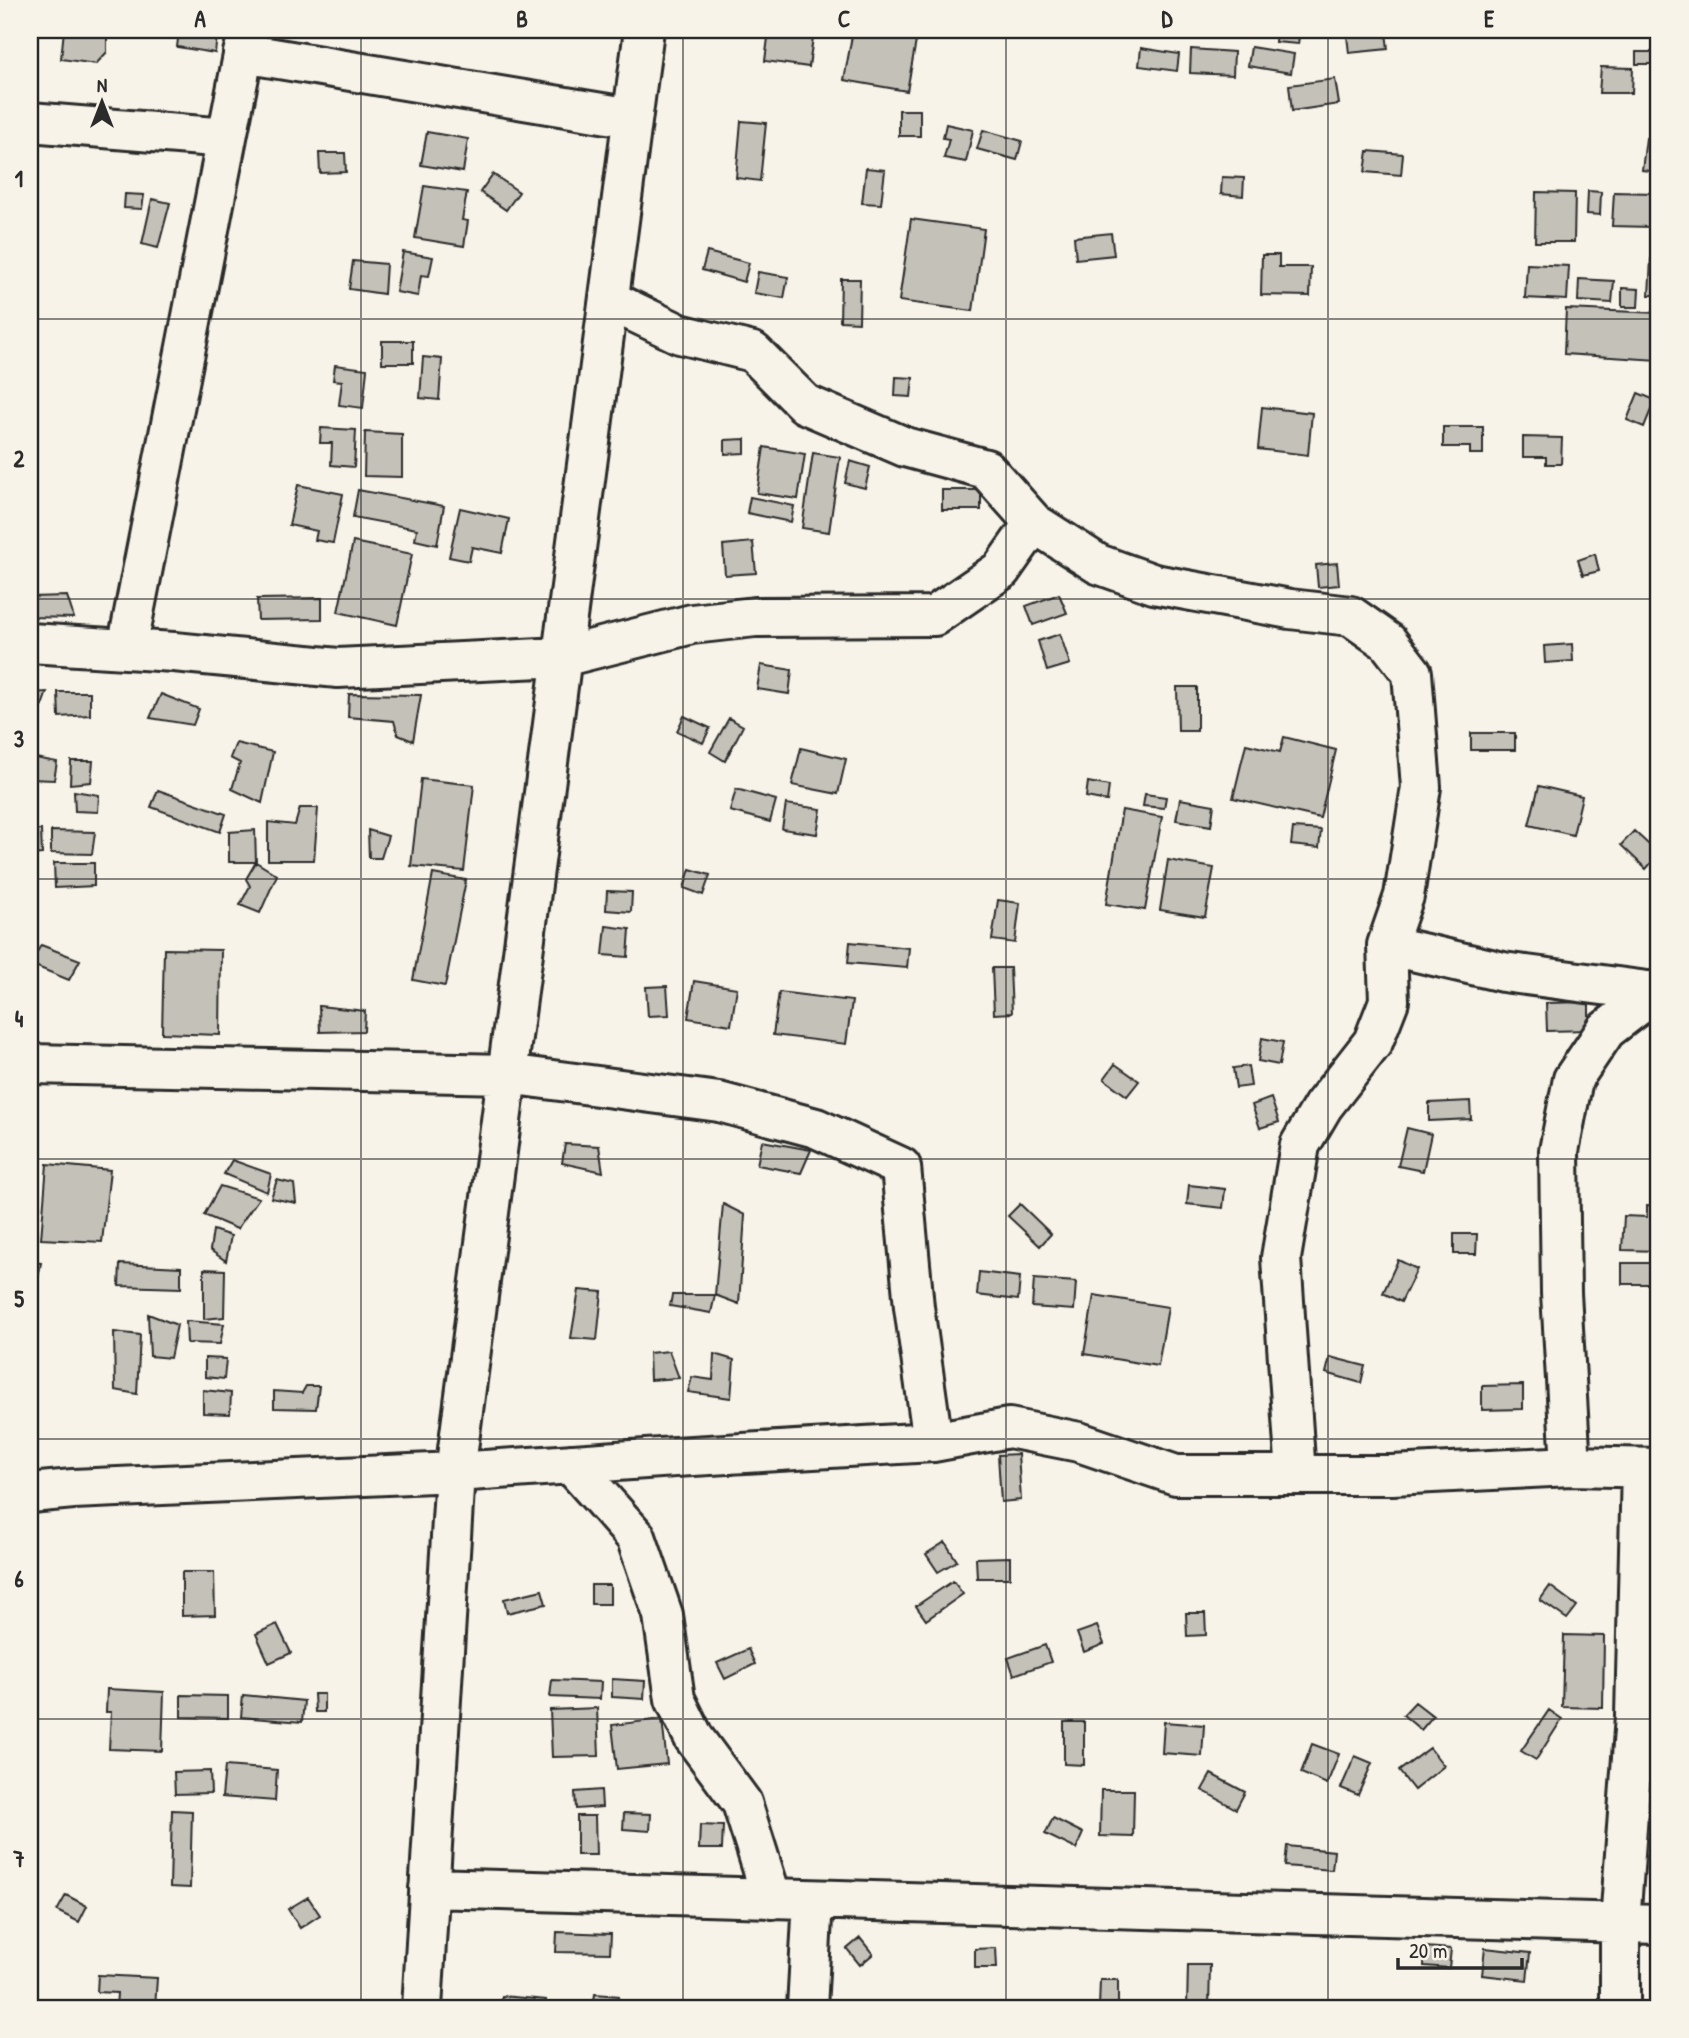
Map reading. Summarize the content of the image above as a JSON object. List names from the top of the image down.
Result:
{
  "scale_bar": "20 m",
  "north": "top",
  "grid": {
    "columns": [
      "A",
      "B",
      "C",
      "D",
      "E"
    ],
    "rows": [
      "1",
      "2",
      "3",
      "4",
      "5",
      "6",
      "7"
    ]
  }
}
